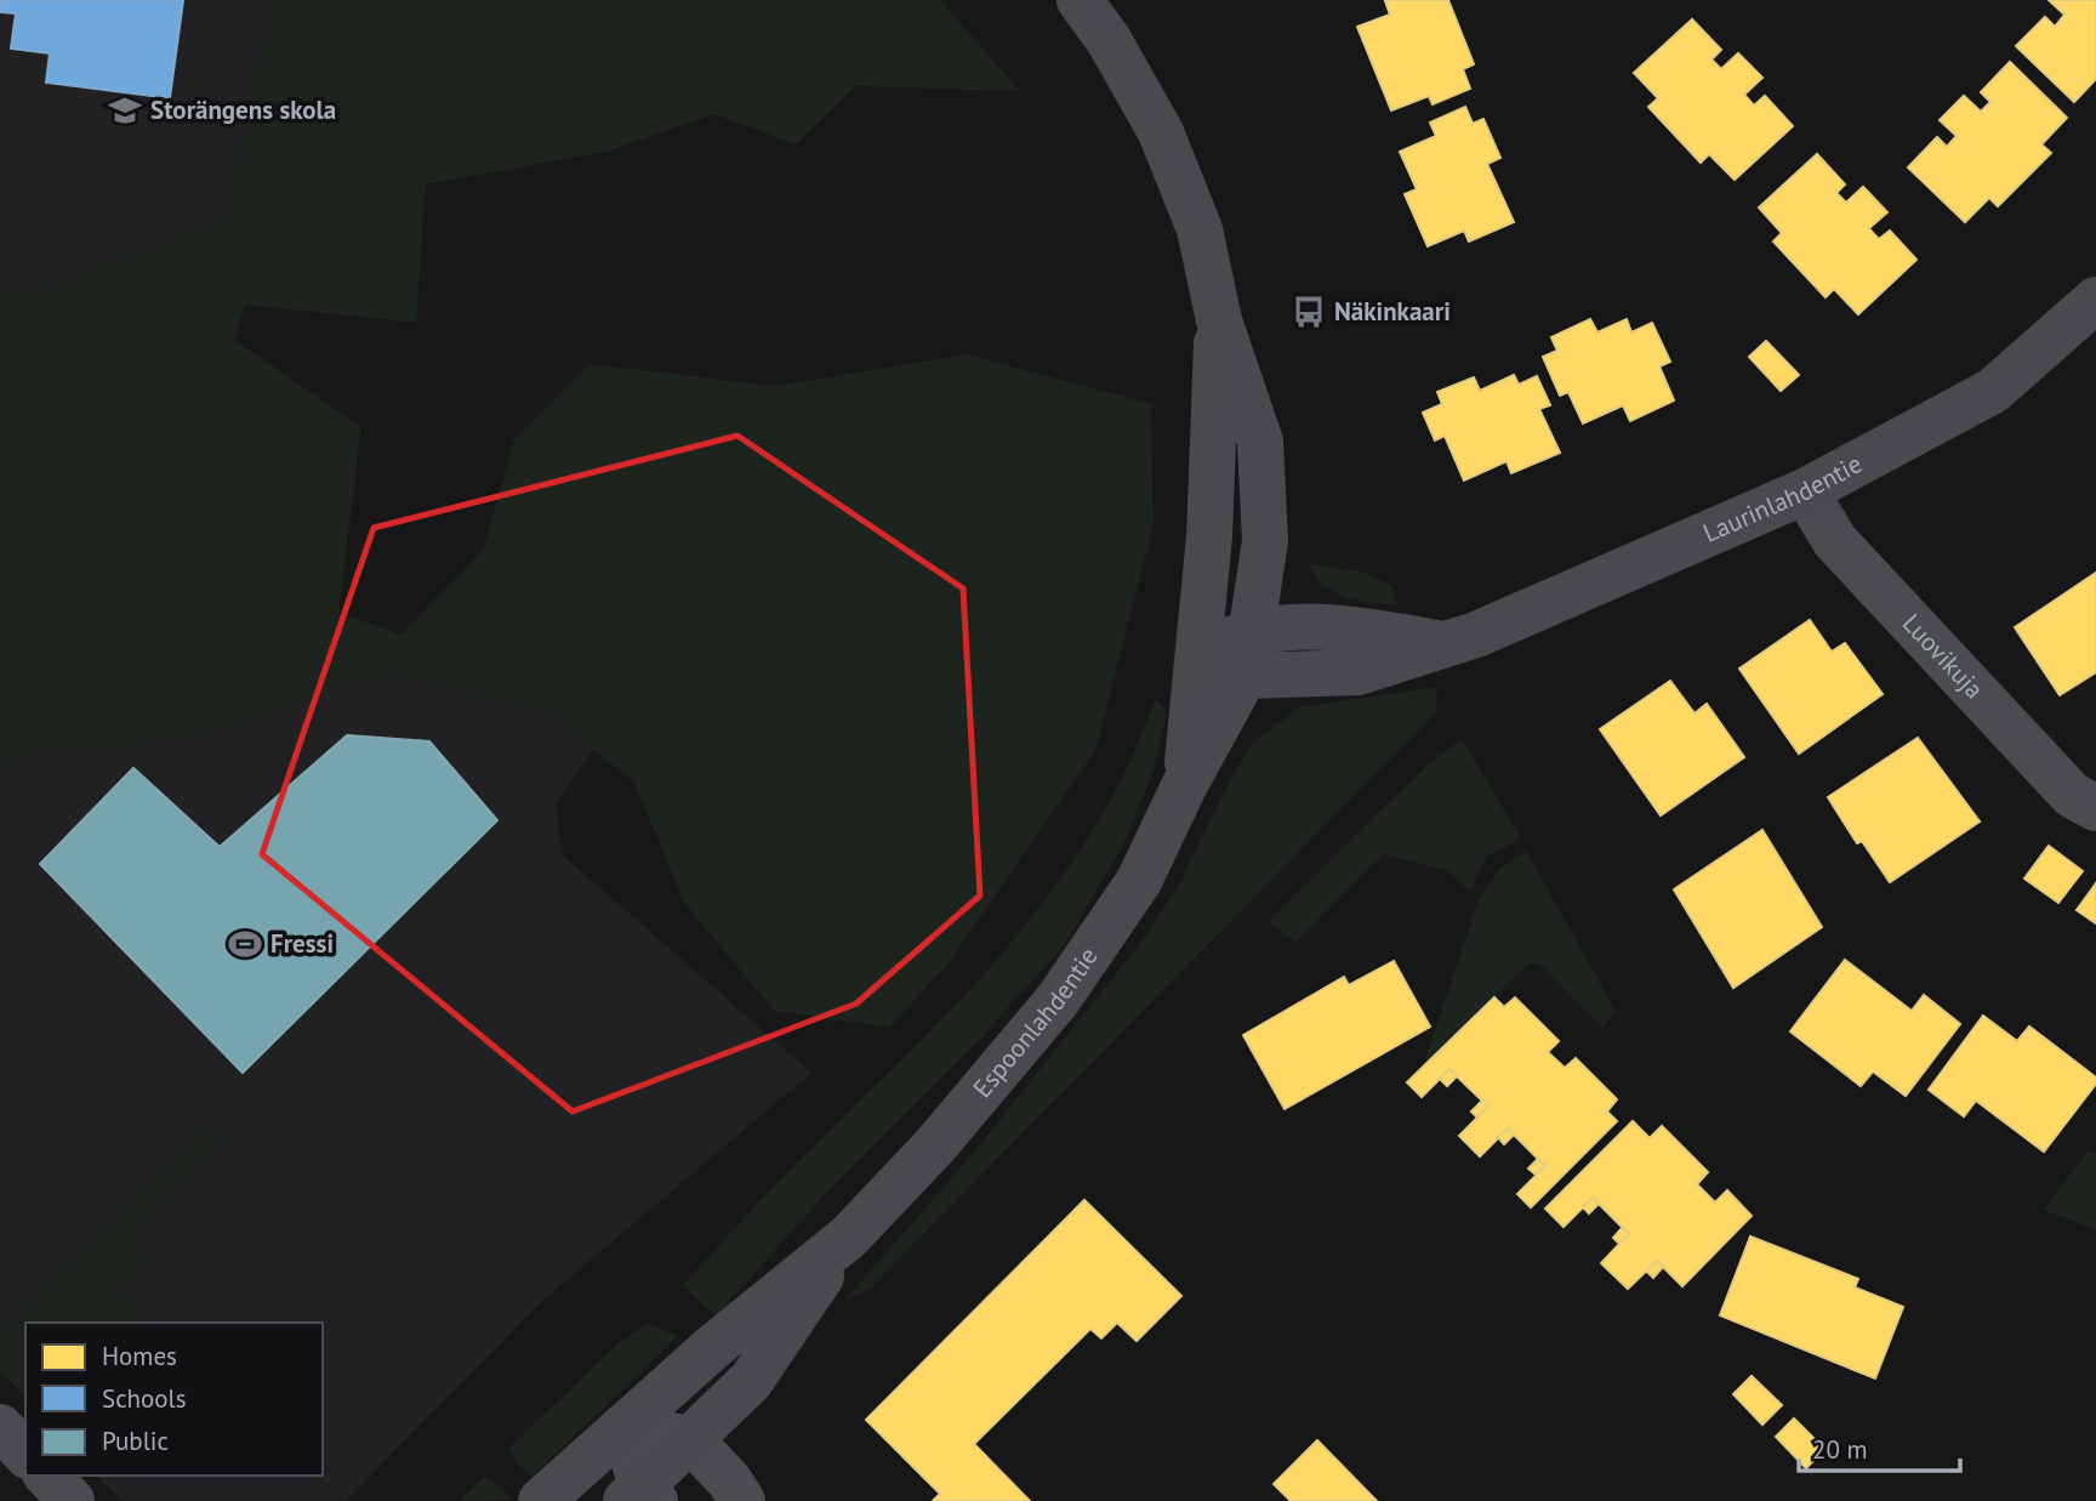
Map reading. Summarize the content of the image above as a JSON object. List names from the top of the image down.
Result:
{
  "streets": {
    "street": ["Laurinlahdentie", "Luovikuja", "Espoonlahdentie"]
  },
  "crossings": [
    ["Laurinlahdentie", "Luovikuja"],
    ["Laurinlahdentie", "Espoonlahdentie"]
  ],
  "places": {
    "school or university": ["Storängens skola"],
    "bus stop": ["Näkinkaari"],
    "sports": ["Fressi"]
  },
  "legend": ["Homes", "Schools", "Public"],
  "scale_bar": "20 m"
}
